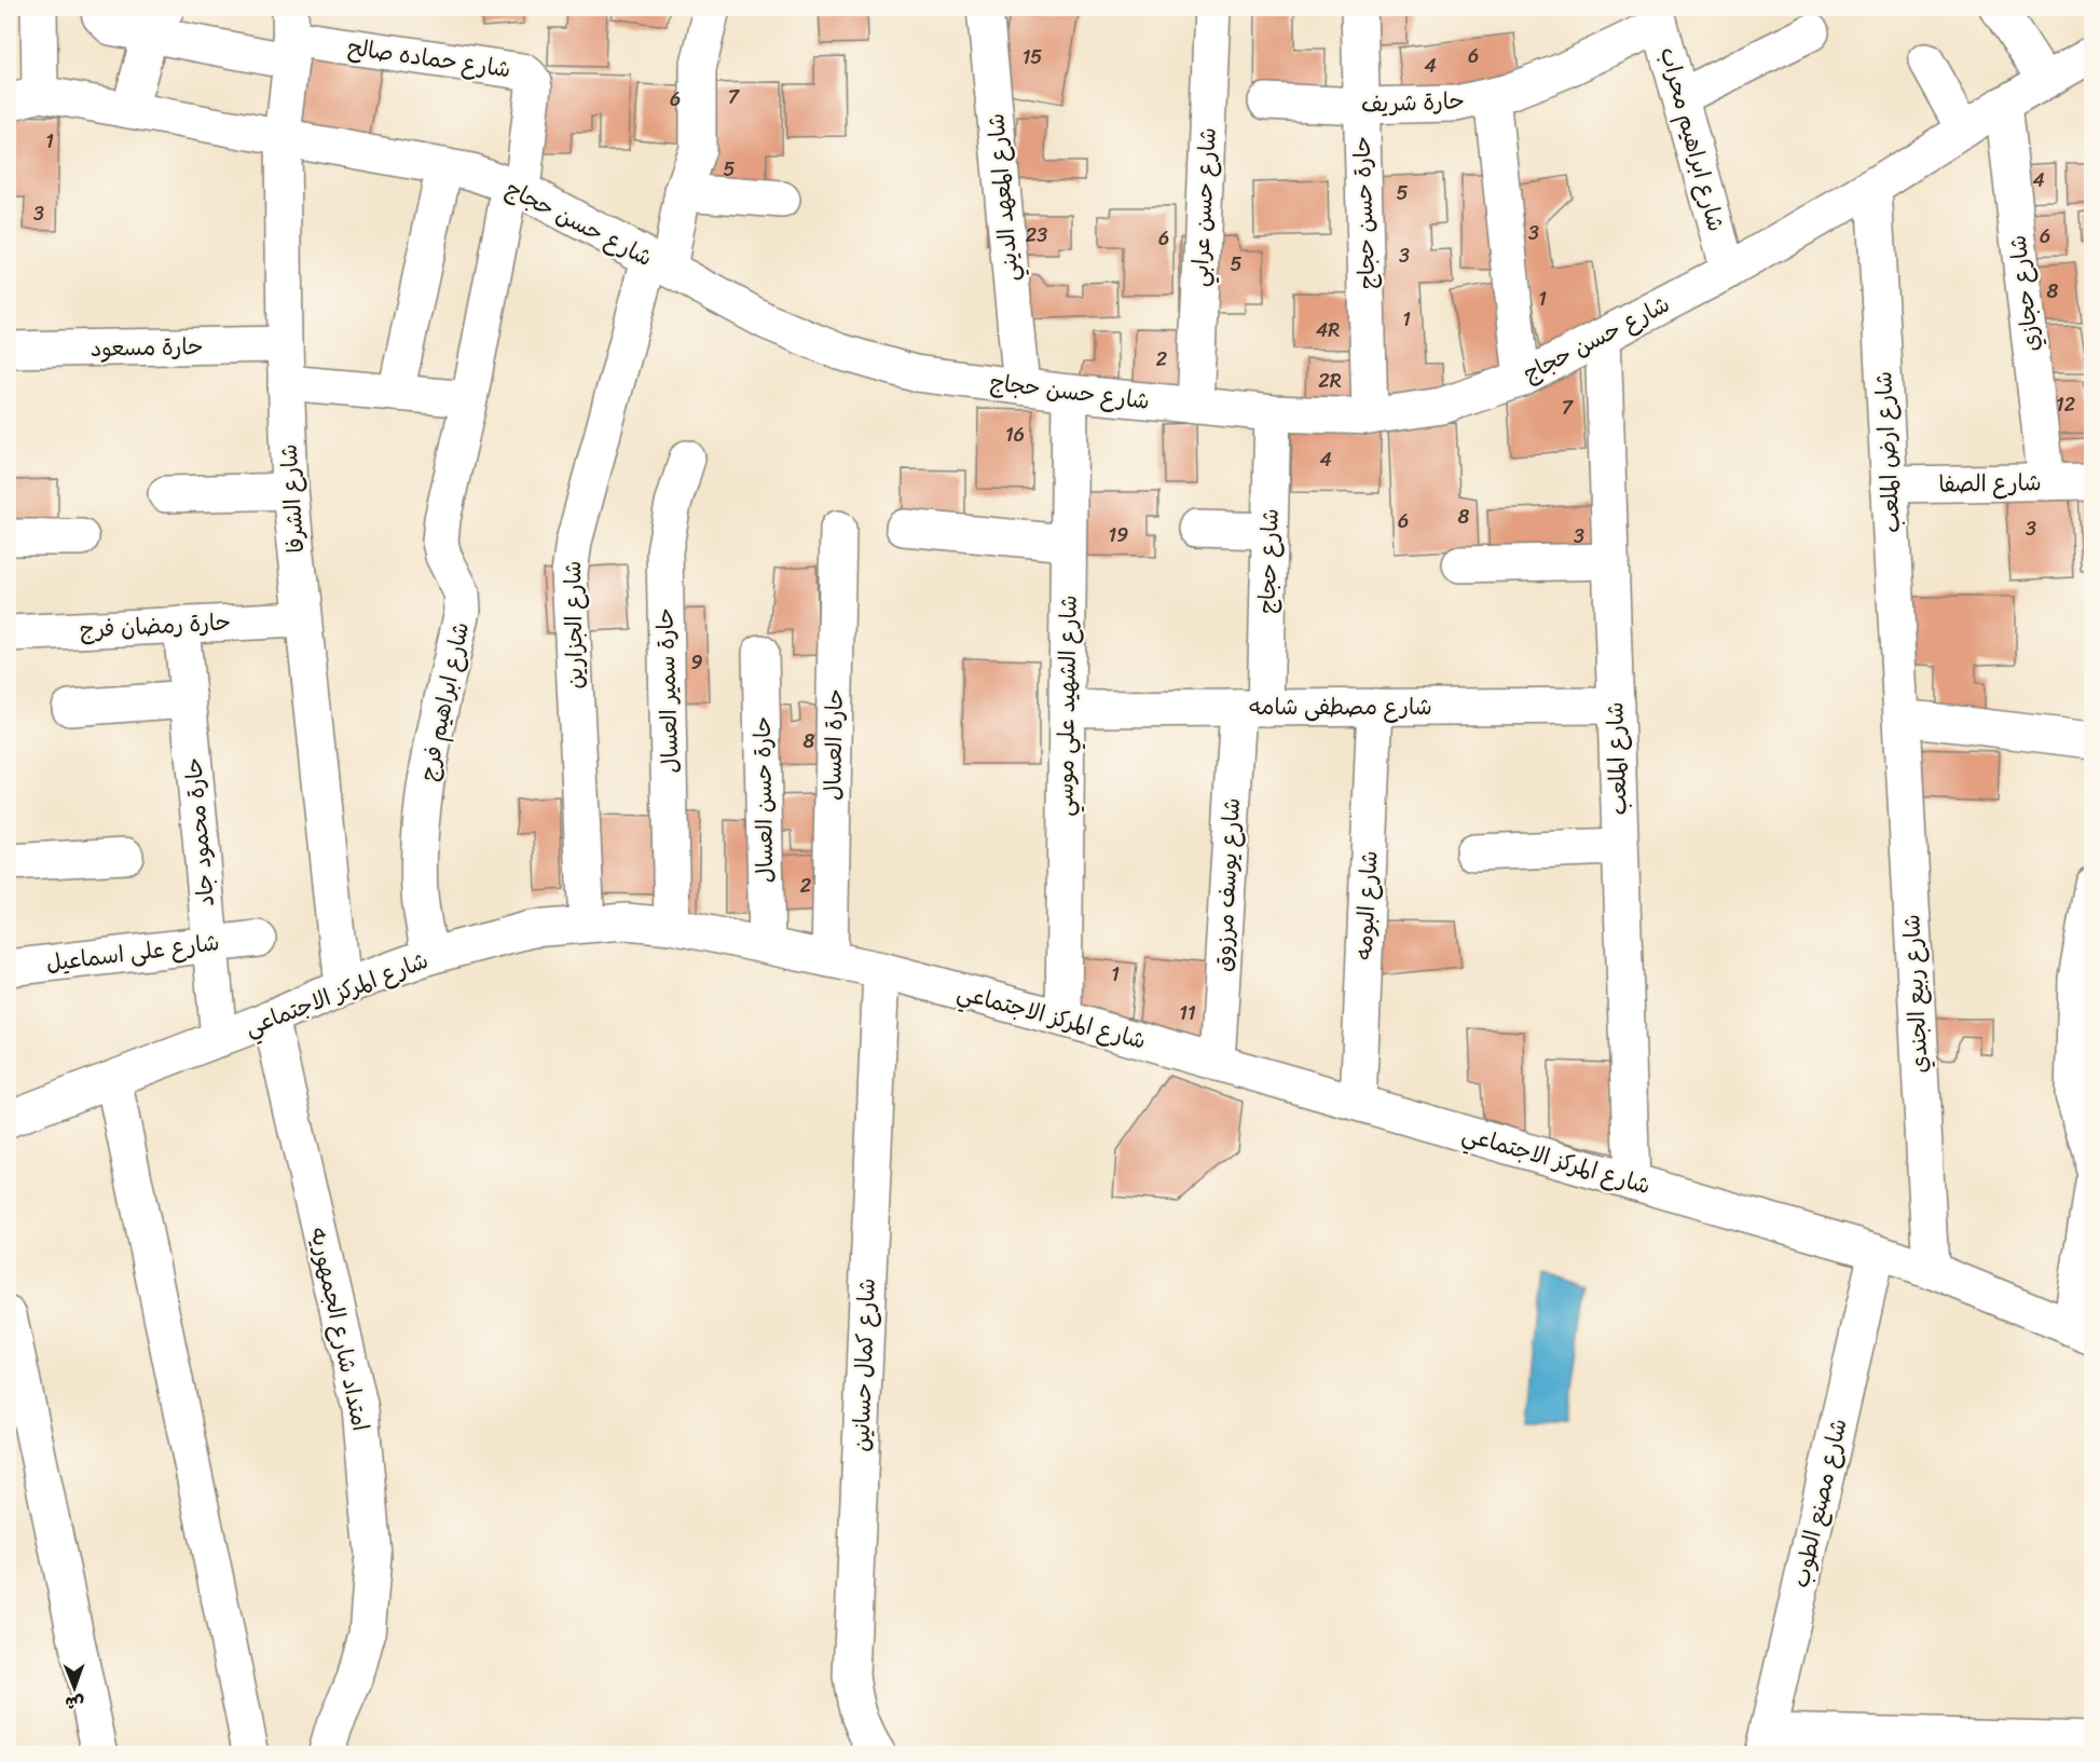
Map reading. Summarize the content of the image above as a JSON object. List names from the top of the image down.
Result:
{
  "streets": {
    "street": [
      "شارع حماده صالح",
      "حارة شريف",
      "شارع ابراهيم محراب",
      "شارع المعهد الديني",
      "شارع حسن عرابي",
      "حارة حسن حجاج",
      "شارع حسن حجاج",
      "شارع حجازي",
      "حارة مسعود",
      "شارع ارض الملعب",
      "شارع الصفا",
      "شارع الشرفا",
      "شارع حجاج",
      "شارع الجزارين",
      "حارة رمضان فرج",
      "حارة سمير العسال",
      "شارع ابراهيم فرج",
      "شارع الشهيد علي موسي",
      "شارع مصطفى شامه",
      "حارة العسال",
      "شارع الملعب",
      "حارة حسن العسال",
      "حارة محمود جاد",
      "شارع يوسف مرزوق",
      "شارع البومه",
      "شارع على اسماعيل",
      "شارع المركز الاجتماعي",
      "شارع ربيع الجندي",
      "امتداد شارع الجمهوريه",
      "شارع كمال حسانين",
      "شارع مصنع الطوب"
    ]
  },
  "crossings": [
    ["شارع حماده صالح", "شارع حسن حجاج"],
    ["شارع حماده صالح", "شارع الشرفا"],
    ["شارع حماده صالح", "شارع ابراهيم فرج"],
    ["حارة شريف", "شارع ابراهيم محراب"],
    ["حارة شريف", "حارة حسن حجاج"],
    ["شارع ابراهيم محراب", "شارع حسن حجاج"],
    ["شارع المعهد الديني", "شارع حسن حجاج"],
    ["شارع حسن عرابي", "شارع حسن حجاج"],
    ["حارة حسن حجاج", "شارع حسن حجاج"],
    ["شارع حسن حجاج", "شارع حجازي"],
    ["شارع حسن حجاج", "شارع ارض الملعب"],
    ["شارع حسن حجاج", "شارع الشرفا"],
    ["شارع حسن حجاج", "شارع حجاج"],
    ["شارع حسن حجاج", "شارع الجزارين"],
    ["شارع حسن حجاج", "شارع ابراهيم فرج"],
    ["شارع حسن حجاج", "شارع الشهيد علي موسي"],
    ["شارع حسن حجاج", "شارع الملعب"],
    ["شارع حجازي", "شارع الصفا"],
    ["حارة مسعود", "شارع الشرفا"],
    ["شارع ارض الملعب", "شارع الصفا"],
    ["شارع ارض الملعب", "شارع ربيع الجندي"],
    ["شارع الشرفا", "حارة رمضان فرج"],
    ["شارع الشرفا", "شارع المركز الاجتماعي"],
    ["شارع حجاج", "شارع مصطفى شامه"],
    ["شارع حجاج", "شارع يوسف مرزوق"],
    ["شارع الجزارين", "شارع المركز الاجتماعي"],
    ["حارة رمضان فرج", "حارة محمود جاد"],
    ["حارة سمير العسال", "شارع المركز الاجتماعي"],
    ["شارع ابراهيم فرج", "شارع المركز الاجتماعي"],
    ["شارع الشهيد علي موسي", "شارع مصطفى شامه"],
    ["شارع الشهيد علي موسي", "شارع المركز الاجتماعي"],
    ["شارع مصطفى شامه", "شارع الملعب"],
    ["شارع مصطفى شامه", "شارع يوسف مرزوق"],
    ["شارع مصطفى شامه", "شارع البومه"],
    ["حارة العسال", "شارع المركز الاجتماعي"],
    ["شارع الملعب", "شارع المركز الاجتماعي"],
    ["حارة حسن العسال", "شارع المركز الاجتماعي"],
    ["حارة محمود جاد", "شارع على اسماعيل"],
    ["حارة محمود جاد", "شارع المركز الاجتماعي"],
    ["شارع يوسف مرزوق", "شارع المركز الاجتماعي"],
    ["شارع البومه", "شارع المركز الاجتماعي"],
    ["شارع المركز الاجتماعي", "شارع ربيع الجندي"],
    ["شارع المركز الاجتماعي", "امتداد شارع الجمهوريه"],
    ["شارع المركز الاجتماعي", "شارع كمال حسانين"],
    ["شارع المركز الاجتماعي", "شارع مصنع الطوب"]
  ],
  "house_numbers": [
    "6",
    "15",
    "4",
    "7",
    "6",
    "1",
    "5",
    "4",
    "5",
    "3",
    "3",
    "23",
    "6",
    "6",
    "3",
    "5",
    "8",
    "1",
    "1",
    "4R",
    "2",
    "2R",
    "12",
    "7",
    "16",
    "4",
    "8",
    "6",
    "3",
    "19",
    "3",
    "9",
    "8",
    "2",
    "1",
    "11"
  ],
  "north": "bottom"
}
